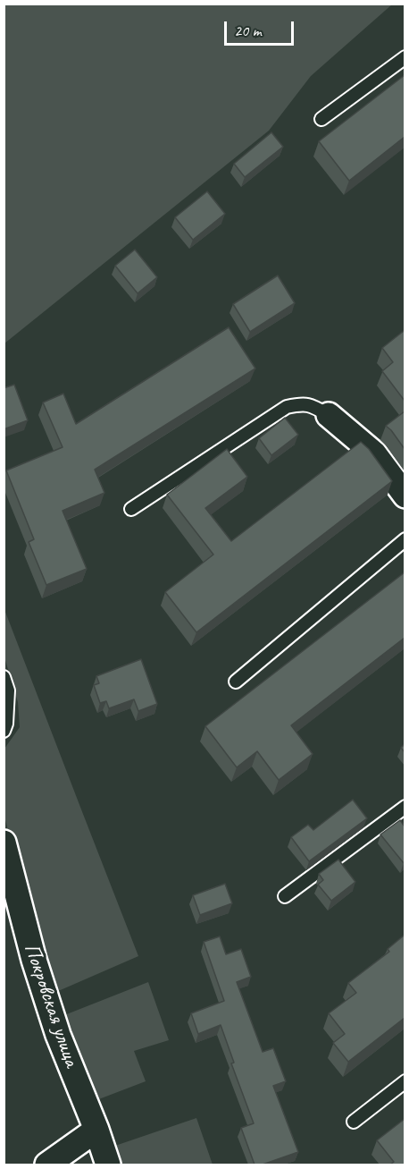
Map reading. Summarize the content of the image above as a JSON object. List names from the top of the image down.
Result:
{
  "streets": {
    "street": ["Покровская улица"]
  },
  "scale_bar": "20 m"
}
